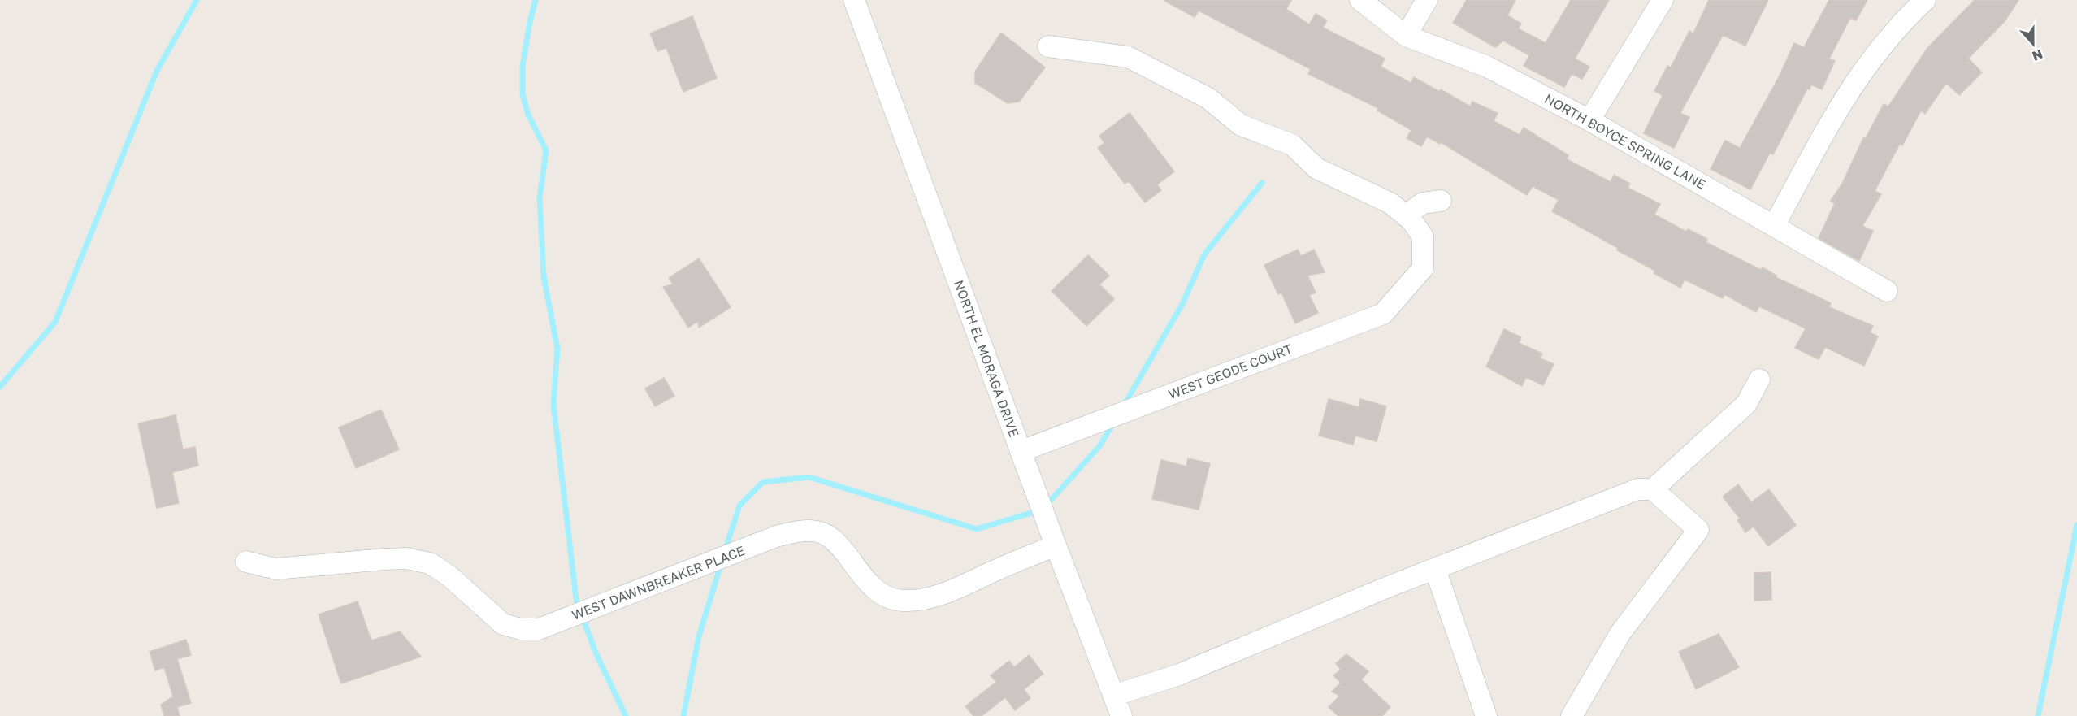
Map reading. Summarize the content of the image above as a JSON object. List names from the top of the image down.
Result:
{
  "streets": {
    "street": [
      "NORTH BOYCE SPRING LANE",
      "NORTH EL MORAGA DRIVE",
      "WEST GEODE COURT",
      "WEST DAWNBREAKER PLACE"
    ]
  },
  "crossings": [
    ["NORTH EL MORAGA DRIVE", "WEST GEODE COURT"],
    ["NORTH EL MORAGA DRIVE", "WEST DAWNBREAKER PLACE"]
  ],
  "north": "bottom"
}
